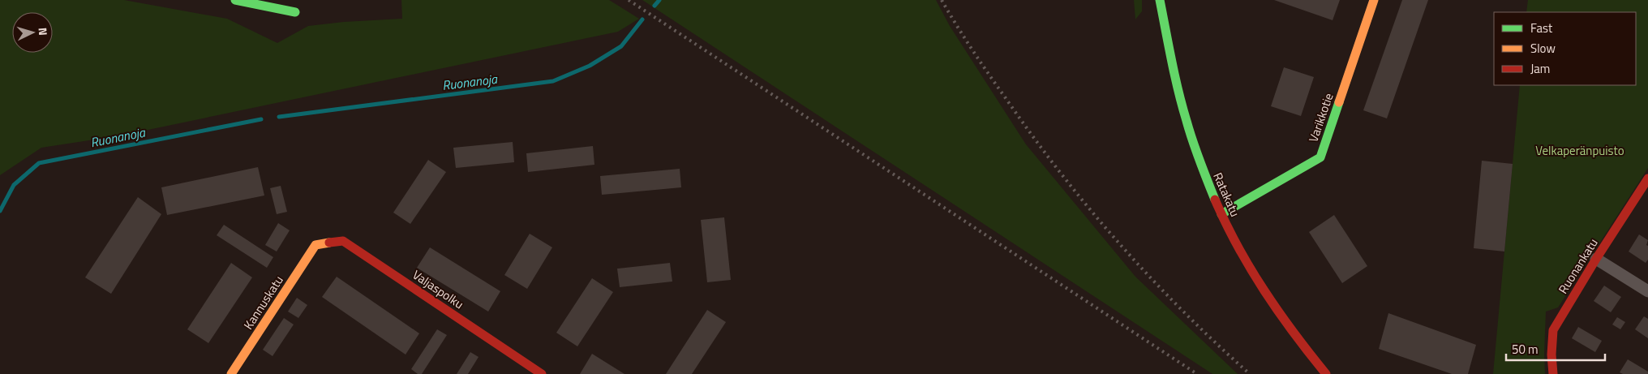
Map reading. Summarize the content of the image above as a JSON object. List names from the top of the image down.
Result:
{
  "streets": {
    "street": [
      "Varikkotie",
      "Ratakatu",
      "Ruonankatu",
      "Valjaspolku",
      "Kannuskatu"
    ]
  },
  "crossings": [
    ["Varikkotie", "Ratakatu"],
    ["Valjaspolku", "Kannuskatu"]
  ],
  "water": ["Ruonanoja"],
  "parks": ["Velkaperänpuisto"],
  "legend": ["Fast", "Slow", "Jam"],
  "scale_bar": "50 m",
  "north": "right"
}
